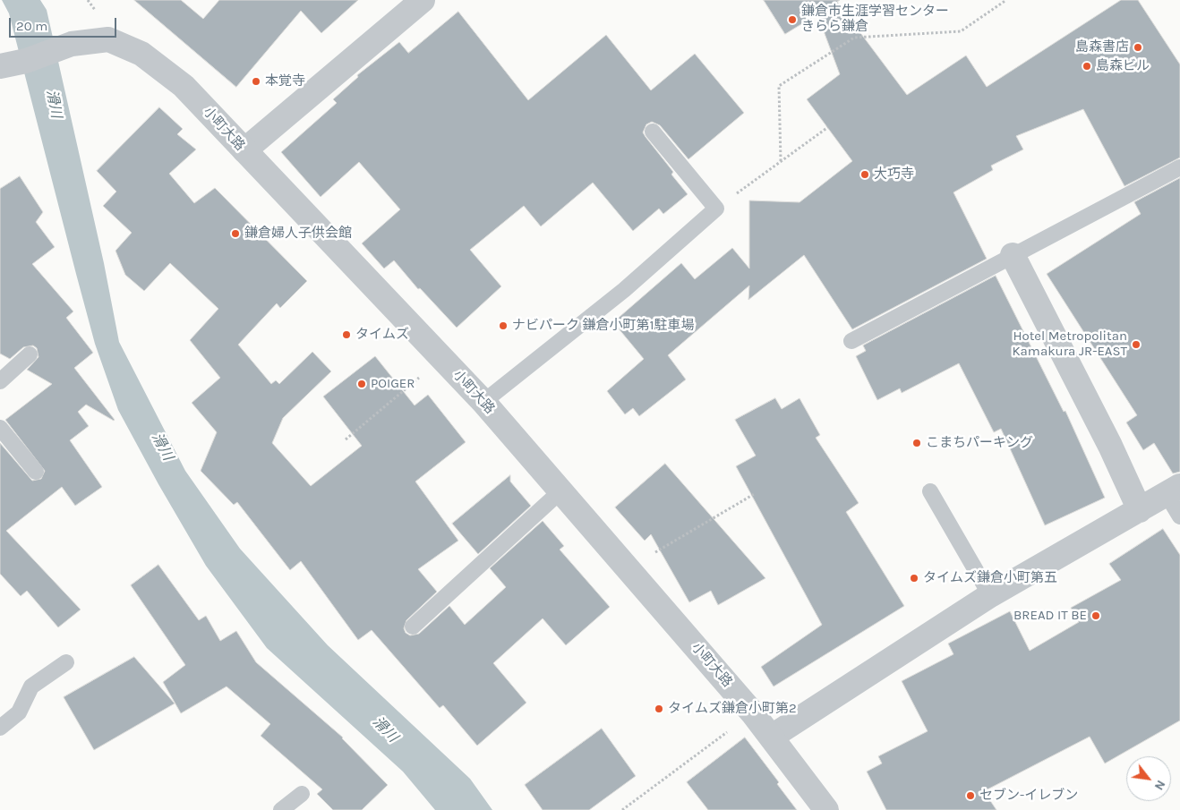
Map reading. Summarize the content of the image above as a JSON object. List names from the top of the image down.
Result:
{
  "streets": {
    "street": ["小町大路"]
  },
  "water": ["滑川"],
  "places": [
    "鎌倉市生涯学習センター きらら鎌倉",
    "島森書店",
    "島森ビル",
    "本覚寺",
    "大巧寺",
    "鎌倉婦人子供会館",
    "ナビパーク 鎌倉小町第1駐車場",
    "タイムズ",
    "Hotel Metropolitan Kamakura JR-EAST",
    "POIGER",
    "こまちパーキング",
    "タイムズ鎌倉小町第五",
    "BREAD IT BE",
    "タイムズ鎌倉小町第2",
    "セブン-イレブン"
  ],
  "scale_bar": "20 m",
  "north": "bottom right"
}
